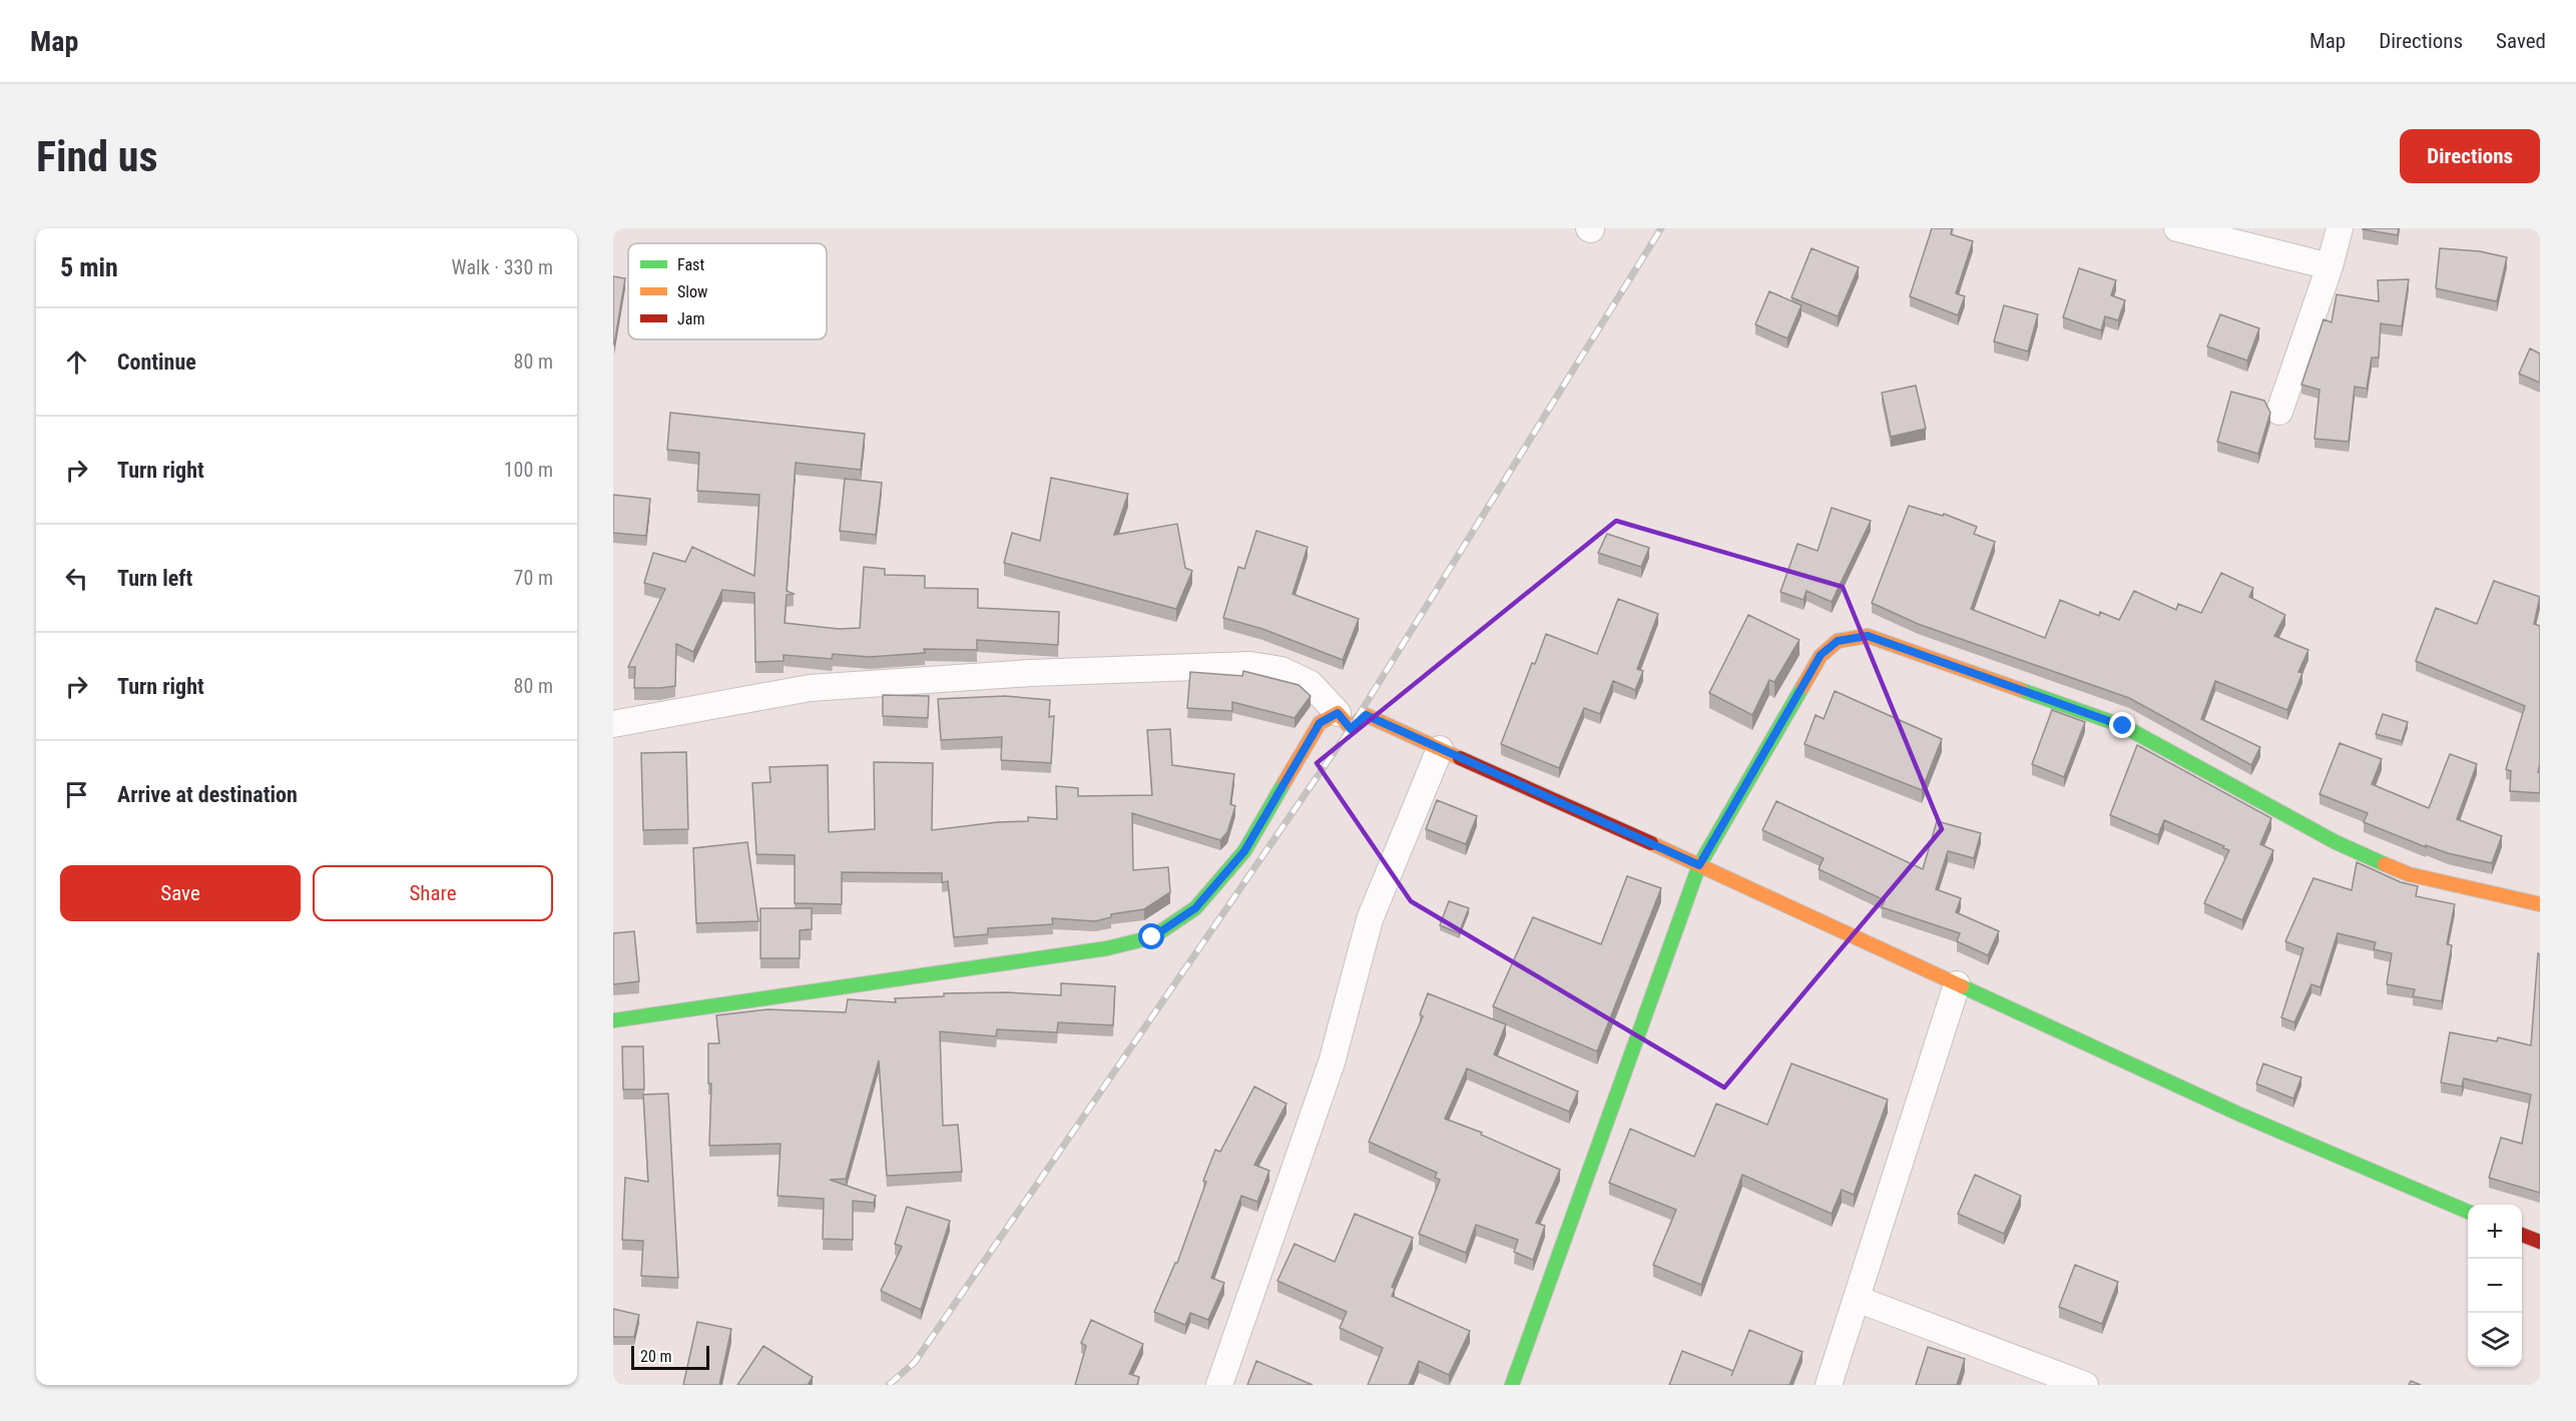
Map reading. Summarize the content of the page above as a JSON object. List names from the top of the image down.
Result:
{
  "legend": ["Fast", "Slow", "Jam"],
  "scale_bar": "20 m",
  "page": {
    "header": "Map",
    "nav": ["Map", "Directions", "Saved"],
    "buttons": [
      "Directions",
      ["Save", "Share"]
    ],
    "title": "Find us",
    "heading": ["5 min", "Walk · 330 m"],
    "list": [
      ["Continue", "80 m"],
      ["Turn right", "100 m"],
      ["Turn left", "70 m"],
      ["Turn right", "80 m"],
      "Arrive at destination"
    ],
    "map_buttons": ["+", "−"],
    "scale": "20 m"
  }
}
